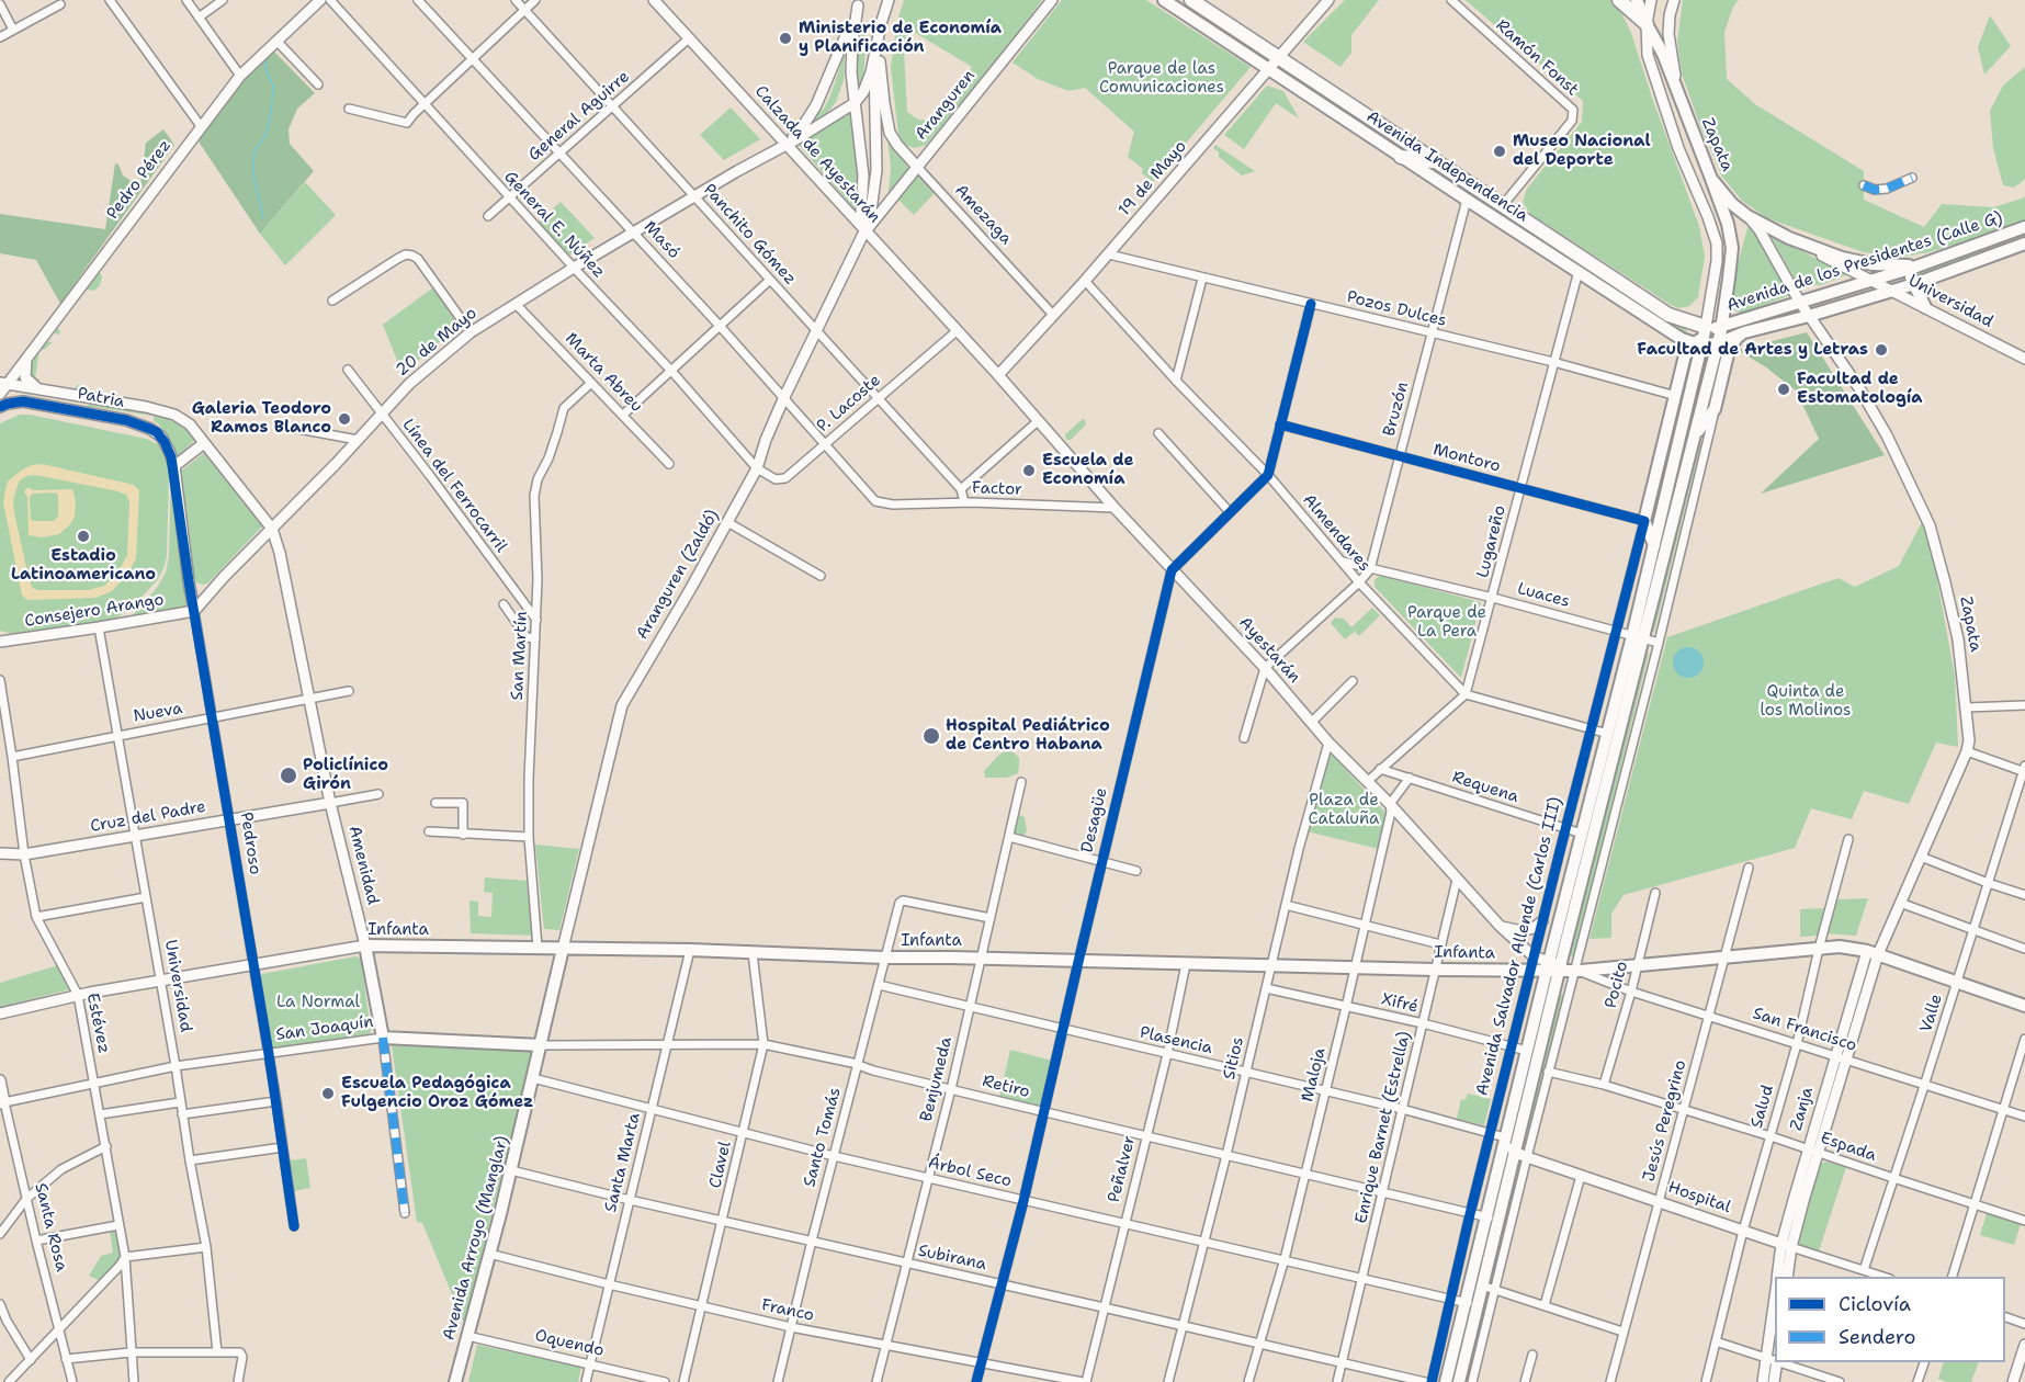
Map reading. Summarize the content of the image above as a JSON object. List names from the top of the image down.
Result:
{
  "streets": {
    "highway": ["Avenida Independencia"],
    "main road": [
      "Aranguren",
      "Zapata",
      "Calzada de Ayestarán",
      "19 de Mayo",
      "Pedro Pérez",
      "Amezaga",
      "Avenida de los Presidentes (Calle G)",
      "Universidad",
      "20 de Mayo",
      "Patria",
      "Aranguren (Zaldó)",
      "Consejero Arango",
      "Ayestarán",
      "Cruz del Padre",
      "Pedroso",
      "Amenidad",
      "Infanta",
      "Avenida Salvador Allende (Carlos III)",
      "San Joaquín",
      "Zanja",
      "Hospital",
      "Santa Rosa",
      "Avenida Arroyo (Manglar)"
    ],
    "street": [
      "Ramón Fonst",
      "General Aguirre",
      "General E. Núñez",
      "Panchito Gómez",
      "Masó",
      "Pozos Dulces",
      "Marta Abreu",
      "P. Lacoste",
      "Bruzón",
      "Montoro",
      "Línea del Ferrocarril",
      "Factor",
      "Almendares",
      "Lugareño",
      "Luaces",
      "San Martín",
      "Nueva",
      "Requena",
      "Desagüe",
      "Pocito",
      "Xifré",
      "Valle",
      "Estévez",
      "San Francisco",
      "Plasencia",
      "Sitios",
      "Maloja",
      "Benjumeda",
      "Retiro",
      "Salud",
      "Jesús Peregrino",
      "Enrique Barnet (Estrella)",
      "Santo Tomás",
      "Espada",
      "Santa Marta",
      "Clavel",
      "Peñalver",
      "Árbol Seco",
      "Subirana",
      "Franco",
      "Oquendo"
    ]
  },
  "crossings": [
    ["Ramón Fonst", "Avenida Independencia"],
    ["Aranguren", "Calzada de Ayestarán"],
    ["Aranguren", "Amezaga"],
    ["Aranguren", "20 de Mayo"],
    ["Aranguren", "Aranguren (Zaldó)"],
    ["General Aguirre", "Calzada de Ayestarán"],
    ["General Aguirre", "General E. Núñez"],
    ["General Aguirre", "Panchito Gómez"],
    ["General Aguirre", "Masó"],
    ["Zapata", "Avenida de los Presidentes (Calle G)"],
    ["Zapata", "Infanta"],
    ["Zapata", "Avenida Salvador Allende (Carlos III)"],
    ["Zapata", "Zanja"],
    ["Calzada de Ayestarán", "20 de Mayo"],
    ["Calzada de Ayestarán", "P. Lacoste"],
    ["Calzada de Ayestarán", "Aranguren (Zaldó)"],
    ["Calzada de Ayestarán", "Ayestarán"],
    ["Avenida Independencia", "19 de Mayo"],
    ["Avenida Independencia", "Avenida de los Presidentes (Calle G)"],
    ["Avenida Independencia", "Bruzón"],
    ["Avenida Independencia", "Lugareño"],
    ["Avenida Independencia", "Avenida Salvador Allende (Carlos III)"],
    ["19 de Mayo", "Amezaga"],
    ["19 de Mayo", "Pozos Dulces"],
    ["19 de Mayo", "Almendares"],
    ["19 de Mayo", "Ayestarán"],
    ["Pedro Pérez", "Patria"],
    ["General E. Núñez", "20 de Mayo"],
    ["General E. Núñez", "P. Lacoste"],
    ["General E. Núñez", "Aranguren (Zaldó)"],
    ["Panchito Gómez", "20 de Mayo"],
    ["Panchito Gómez", "P. Lacoste"],
    ["Panchito Gómez", "Aranguren (Zaldó)"],
    ["Masó", "20 de Mayo"],
    ["Masó", "P. Lacoste"],
    ["Masó", "Factor"],
    ["Masó", "Aranguren (Zaldó)"],
    ["Avenida de los Presidentes (Calle G)", "Universidad"],
    ["Avenida de los Presidentes (Calle G)", "Avenida Salvador Allende (Carlos III)"],
    ["Universidad", "Consejero Arango"],
    ["Universidad", "Nueva"],
    ["Universidad", "Cruz del Padre"],
    ["Universidad", "Infanta"],
    ["Universidad", "San Joaquín"],
    ["Pozos Dulces", "Bruzón"],
    ["Pozos Dulces", "Lugareño"],
    ["20 de Mayo", "Marta Abreu"],
    ["20 de Mayo", "Patria"],
    ["20 de Mayo", "Línea del Ferrocarril"],
    ["20 de Mayo", "Aranguren (Zaldó)"],
    ["20 de Mayo", "Consejero Arango"],
    ["20 de Mayo", "Pedroso"],
    ["20 de Mayo", "Amenidad"],
    ["Marta Abreu", "San Martín"],
    ["Patria", "Pedroso"],
    ["Patria", "Amenidad"],
    ["P. Lacoste", "Aranguren (Zaldó)"],
    ["P. Lacoste", "Ayestarán"],
    ["Bruzón", "Montoro"],
    ["Bruzón", "Almendares"],
    ["Bruzón", "Luaces"],
    ["Bruzón", "Ayestarán"],
    ["Montoro", "Lugareño"],
    ["Montoro", "Avenida Salvador Allende (Carlos III)"],
    ["Línea del Ferrocarril", "San Martín"],
    ["Factor", "Ayestarán"],
    ["Almendares", "Lugareño"],
    ["Almendares", "Luaces"],
    ["Lugareño", "Luaces"],
    ["Aranguren (Zaldó)", "Infanta"],
    ["Aranguren (Zaldó)", "Avenida Arroyo (Manglar)"],
    ["Luaces", "Avenida Salvador Allende (Carlos III)"],
    ["Consejero Arango", "Pedroso"],
    ["Ayestarán", "Desagüe"],
    ["Ayestarán", "Infanta"],
    ["Ayestarán", "Avenida Salvador Allende (Carlos III)"],
    ["Ayestarán", "Sitios"],
    ["Ayestarán", "Maloja"],
    ["Ayestarán", "Enrique Barnet (Estrella)"],
    ["San Martín", "Infanta"],
    ["Nueva", "Pedroso"],
    ["Nueva", "Amenidad"],
    ["Nueva", "Estévez"],
    ["Requena", "Avenida Salvador Allende (Carlos III)"],
    ["Requena", "Maloja"],
    ["Cruz del Padre", "Pedroso"],
    ["Cruz del Padre", "Amenidad"],
    ["Cruz del Padre", "Estévez"],
    ["Desagüe", "Infanta"],
    ["Desagüe", "Plasencia"],
    ["Desagüe", "Retiro"],
    ["Desagüe", "Árbol Seco"],
    ["Desagüe", "Subirana"],
    ["Desagüe", "Franco"],
    ["Pedroso", "Infanta"],
    ["Pedroso", "San Joaquín"],
    ["Amenidad", "Infanta"],
    ["Amenidad", "San Joaquín"],
    ["Infanta", "Avenida Salvador Allende (Carlos III)"],
    ["Infanta", "Pocito"],
    ["Infanta", "Valle"],
    ["Infanta", "Estévez"],
    ["Infanta", "San Francisco"],
    ["Infanta", "Sitios"],
    ["Infanta", "Maloja"],
    ["Infanta", "Benjumeda"],
    ["Infanta", "Salud"],
    ["Infanta", "Zanja"],
    ["Infanta", "Jesús Peregrino"],
    ["Infanta", "Enrique Barnet (Estrella)"],
    ["Infanta", "Santo Tomás"],
    ["Infanta", "Santa Marta"],
    ["Infanta", "Clavel"],
    ["Infanta", "Peñalver"],
    ["Infanta", "Avenida Arroyo (Manglar)"],
    ["Avenida Salvador Allende (Carlos III)", "Xifré"],
    ["Avenida Salvador Allende (Carlos III)", "Plasencia"],
    ["Avenida Salvador Allende (Carlos III)", "Retiro"],
    ["Avenida Salvador Allende (Carlos III)", "Árbol Seco"],
    ["Avenida Salvador Allende (Carlos III)", "Hospital"],
    ["Pocito", "San Francisco"],
    ["Pocito", "Espada"],
    ["Xifré", "Sitios"],
    ["Xifré", "Maloja"],
    ["Xifré", "Enrique Barnet (Estrella)"],
    ["Valle", "San Francisco"],
    ["Valle", "Espada"],
    ["Valle", "Hospital"],
    ["Estévez", "San Joaquín"],
    ["San Joaquín", "Retiro"],
    ["San Joaquín", "Santa Rosa"],
    ["San Joaquín", "Avenida Arroyo (Manglar)"],
    ["San Francisco", "Salud"],
    ["San Francisco", "Zanja"],
    ["San Francisco", "Jesús Peregrino"],
    ["Plasencia", "Sitios"],
    ["Plasencia", "Maloja"],
    ["Plasencia", "Benjumeda"],
    ["Plasencia", "Enrique Barnet (Estrella)"],
    ["Plasencia", "Santo Tomás"],
    ["Plasencia", "Peñalver"],
    ["Sitios", "Retiro"],
    ["Sitios", "Árbol Seco"],
    ["Sitios", "Subirana"],
    ["Maloja", "Retiro"],
    ["Maloja", "Árbol Seco"],
    ["Maloja", "Subirana"],
    ["Benjumeda", "Retiro"],
    ["Benjumeda", "Santo Tomás"],
    ["Benjumeda", "Árbol Seco"],
    ["Benjumeda", "Subirana"],
    ["Benjumeda", "Franco"],
    ["Retiro", "Enrique Barnet (Estrella)"],
    ["Retiro", "Santo Tomás"],
    ["Retiro", "Santa Marta"],
    ["Retiro", "Clavel"],
    ["Retiro", "Peñalver"],
    ["Retiro", "Avenida Arroyo (Manglar)"],
    ["Salud", "Espada"],
    ["Salud", "Hospital"],
    ["Zanja", "Espada"],
    ["Zanja", "Hospital"],
    ["Jesús Peregrino", "Espada"],
    ["Jesús Peregrino", "Hospital"],
    ["Enrique Barnet (Estrella)", "Árbol Seco"],
    ["Enrique Barnet (Estrella)", "Subirana"],
    ["Santo Tomás", "Árbol Seco"],
    ["Santo Tomás", "Subirana"],
    ["Santo Tomás", "Franco"],
    ["Santa Marta", "Árbol Seco"],
    ["Santa Marta", "Subirana"],
    ["Santa Marta", "Franco"],
    ["Santa Marta", "Oquendo"],
    ["Clavel", "Árbol Seco"],
    ["Clavel", "Subirana"],
    ["Clavel", "Franco"],
    ["Peñalver", "Árbol Seco"],
    ["Peñalver", "Subirana"],
    ["Peñalver", "Franco"],
    ["Árbol Seco", "Avenida Arroyo (Manglar)"],
    ["Avenida Arroyo (Manglar)", "Subirana"],
    ["Avenida Arroyo (Manglar)", "Franco"],
    ["Avenida Arroyo (Manglar)", "Oquendo"]
  ],
  "parks": [
    "Parque de las Comunicaciones",
    "Parque de La Pera",
    "Quinta de los Molinos",
    "Plaza de Cataluña",
    "La Normal"
  ],
  "places": [
    "Ministerio de Economía y Planificación",
    "Museo Nacional del Deporte",
    "Facultad de Artes y Letras",
    "Facultad de Estomatología",
    "Galeria Teodoro Ramos Blanco",
    "Escuela de Economía",
    "Estadio Latinoamericano",
    "Hospital Pediátrico de Centro Habana",
    "Policlínico Girón",
    "Escuela Pedagógica Fulgencio Oroz Gómez"
  ],
  "legend": ["Ciclovía", "Sendero"]
}
